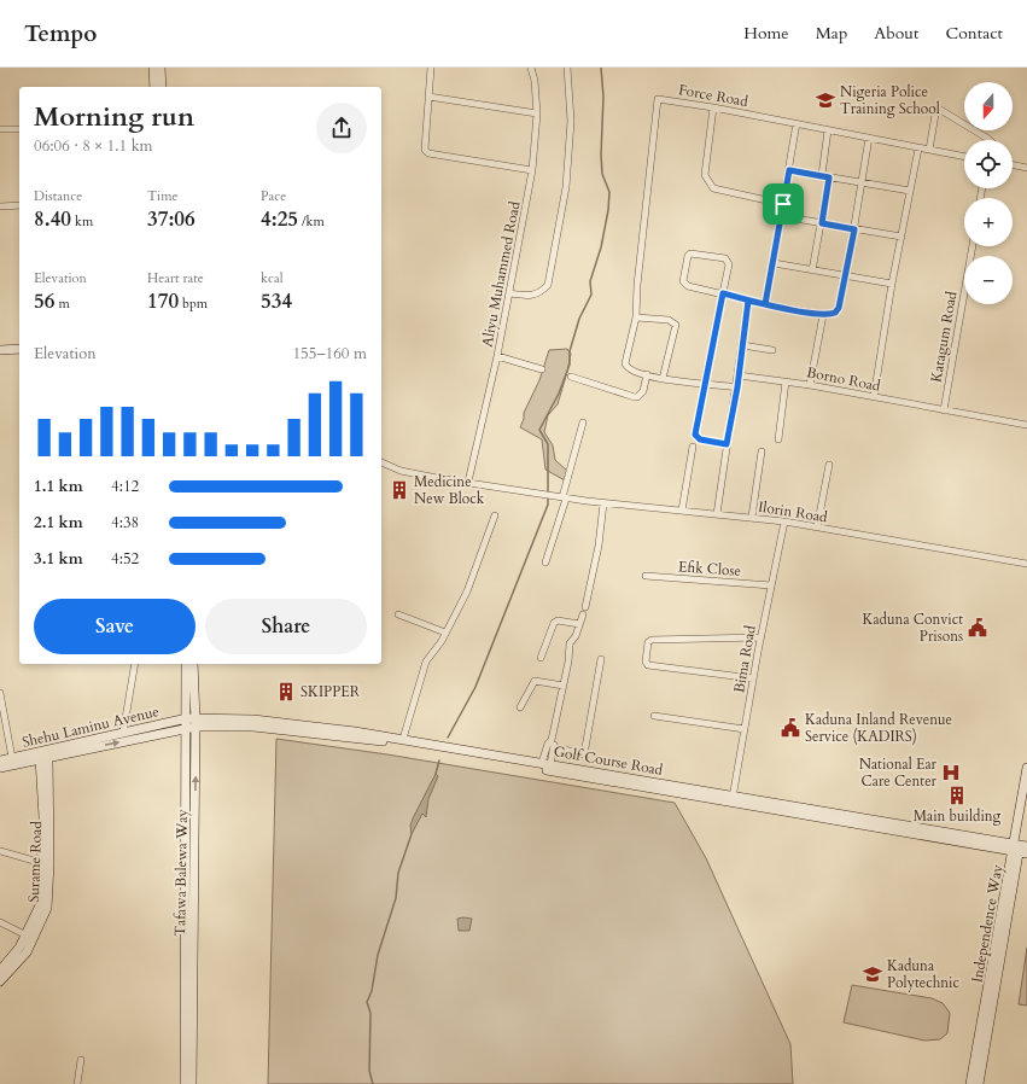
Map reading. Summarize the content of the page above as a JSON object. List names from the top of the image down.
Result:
{
  "streets": {
    "street": [
      "Force Road",
      "Aliyu Muhammed Road",
      "Katagum Road",
      "Borno Road",
      "Ilorin Road",
      "Efik Close",
      "Bima Road",
      "Shehu Laminu Avenue",
      "Golf Course Road",
      "Surame Road",
      "Tafawa Balewa Way",
      "Independence Way"
    ]
  },
  "crossings": [
    ["Aliyu Muhammed Road", "Ilorin Road"],
    ["Katagum Road", "Borno Road"],
    ["Ilorin Road", "Bima Road"],
    ["Efik Close", "Bima Road"],
    ["Bima Road", "Golf Course Road"],
    ["Shehu Laminu Avenue", "Golf Course Road"],
    ["Shehu Laminu Avenue", "Surame Road"],
    ["Shehu Laminu Avenue", "Tafawa Balewa Way"],
    ["Golf Course Road", "Tafawa Balewa Way"],
    ["Golf Course Road", "Independence Way"]
  ],
  "places": {
    "school or university": ["Nigeria Police Training School", "Kaduna Polytechnic"],
    "building": ["Medicine New Block", "SKIPPER", "Main building"],
    "public building": ["Kaduna Convict Prisons", "Kaduna Inland Revenue Service (KADIRS)"],
    "hospital": ["National Ear Care Center"]
  },
  "north": "bottom",
  "page": {
    "header": "Tempo",
    "nav": [
      "Home",
      "Map",
      "About",
      "Contact"
    ],
    "map_buttons": ["+", "−"],
    "heading": ["Morning run", "06:06 · 8 × 1.1 km"],
    "stats": [
      ["Distance", "8.40 km"],
      ["Time", "37:06"],
      ["Pace", "4:25 /km"],
      ["Elevation", "56 m"],
      ["Heart rate", "170 bpm"],
      ["kcal", "534"]
    ],
    "chart": ["Elevation", "155–160 m"],
    "list": [
      {
        "name": "1.1 km",
        "note": "4:12"
      },
      {
        "name": "2.1 km",
        "note": "4:38"
      },
      {
        "name": "3.1 km",
        "note": "4:52"
      }
    ],
    "buttons": ["Save", "Share"]
  }
}
